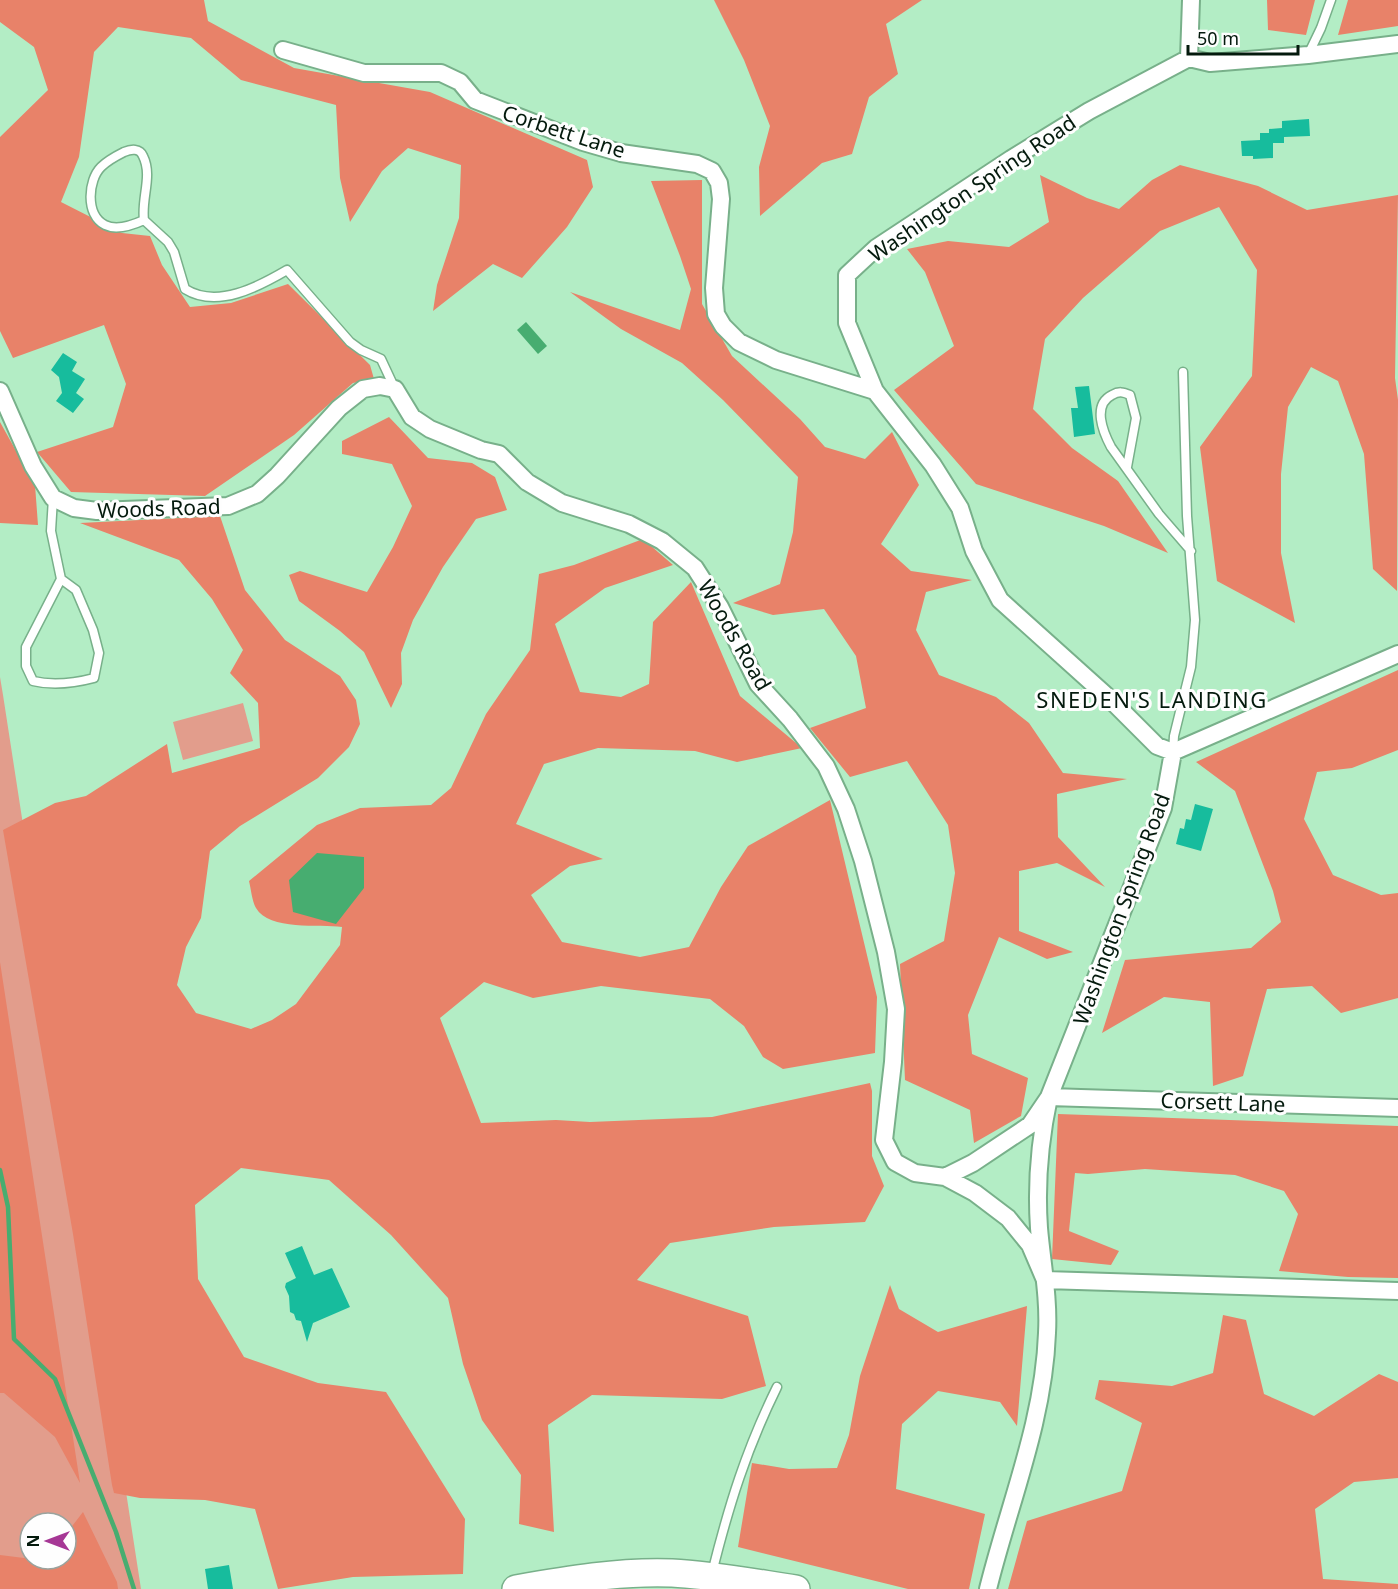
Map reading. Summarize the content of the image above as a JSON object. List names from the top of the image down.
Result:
{
  "streets": {
    "street": [
      "Corbett Lane",
      "Washington Spring Road",
      "Woods Road",
      "Corsett Lane"
    ]
  },
  "crossings": [
    ["Corbett Lane", "Washington Spring Road"],
    ["Washington Spring Road", "Woods Road"],
    ["Washington Spring Road", "Corsett Lane"]
  ],
  "districts": ["SNEDEN'S LANDING"],
  "scale_bar": "50 m",
  "north": "left"
}
